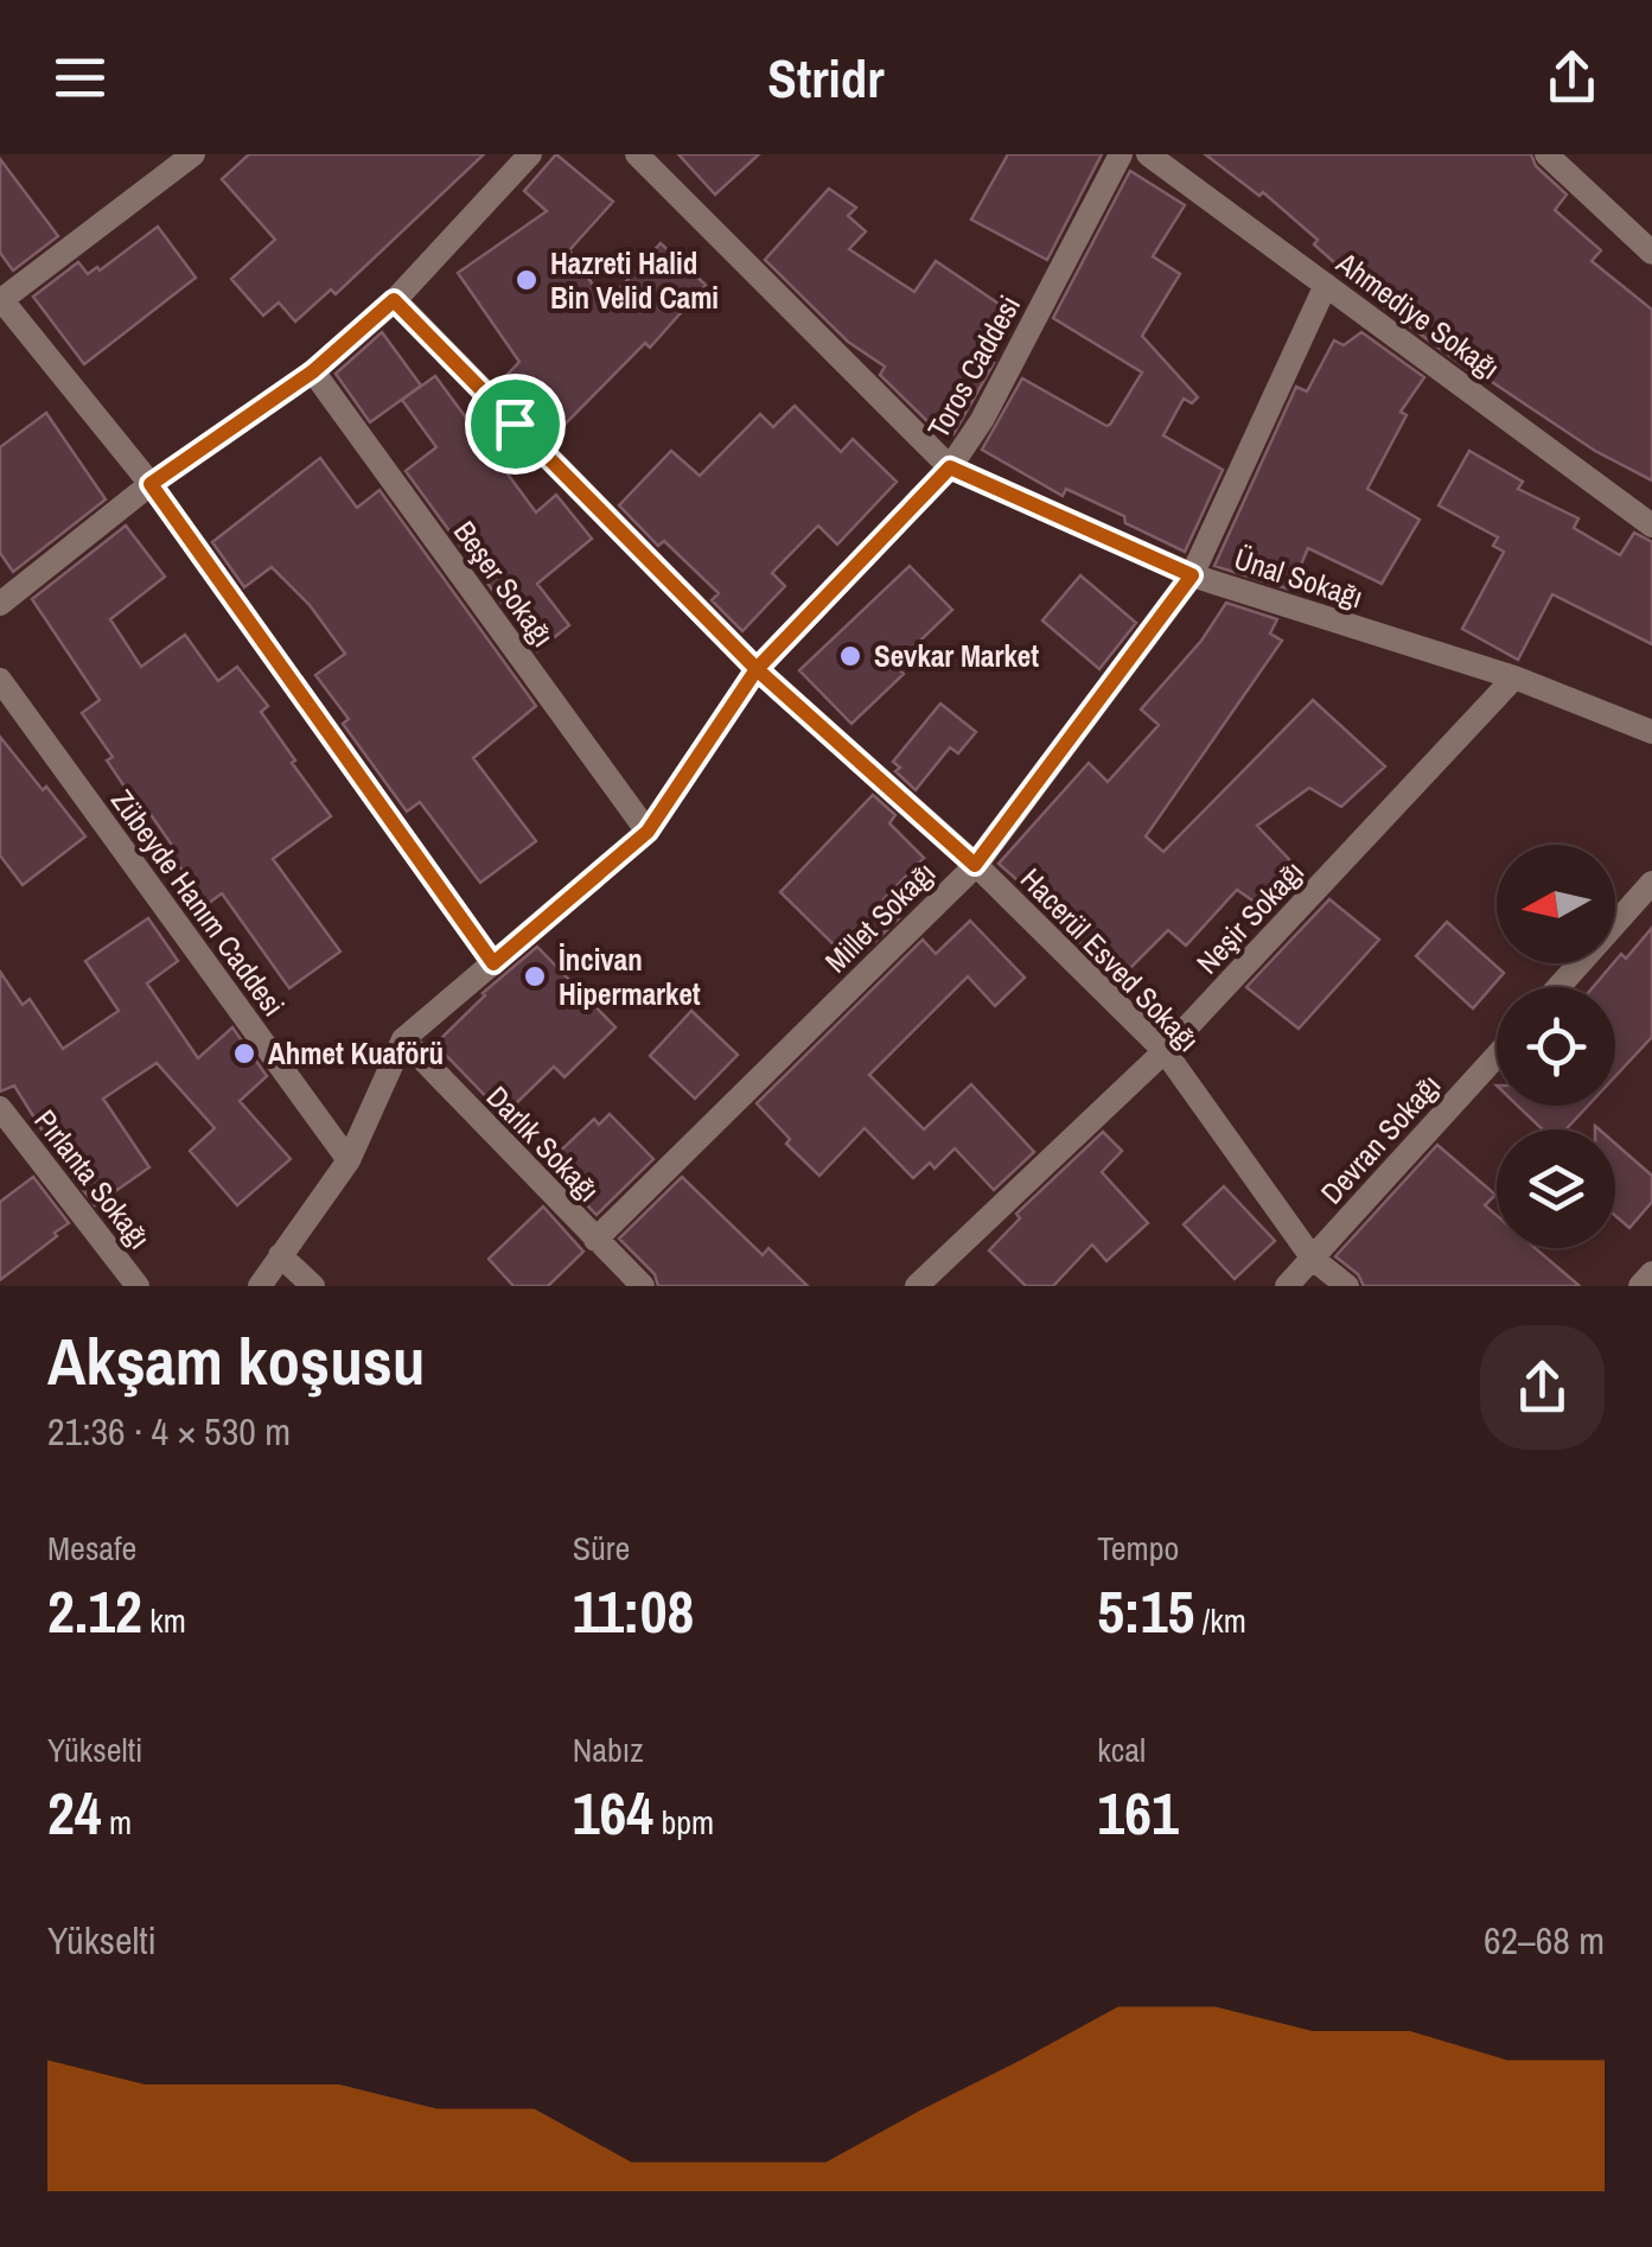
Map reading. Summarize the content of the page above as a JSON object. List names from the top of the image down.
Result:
{
  "streets": {
    "street": [
      "Ahmediye Sokağı",
      "Toros Caddesi",
      "Ünal Sokağı",
      "Beşer Sokağı",
      "Zübeyde Hanım Caddesi",
      "Millet Sokağı",
      "Neşir Sokağı",
      "Hacerül Esved Sokağı",
      "Devran Sokağı",
      "Darlık Sokağı",
      "Pırlanta Sokağı"
    ]
  },
  "crossings": [
    ["Ahmediye Sokağı", "Millet Sokağı"],
    ["Toros Caddesi", "Ünal Sokağı"],
    ["Toros Caddesi", "Beşer Sokağı"],
    ["Toros Caddesi", "Zübeyde Hanım Caddesi"],
    ["Toros Caddesi", "Hacerül Esved Sokağı"],
    ["Toros Caddesi", "Darlık Sokağı"],
    ["Ünal Sokağı", "Millet Sokağı"],
    ["Ünal Sokağı", "Neşir Sokağı"],
    ["Millet Sokağı", "Hacerül Esved Sokağı"],
    ["Millet Sokağı", "Darlık Sokağı"],
    ["Neşir Sokağı", "Hacerül Esved Sokağı"],
    ["Hacerül Esved Sokağı", "Devran Sokağı"]
  ],
  "places": [
    "Hazreti Halid Bin Velid Cami",
    "Sevkar Market",
    "İncivan Hipermarket",
    "Ahmet Kuaförü"
  ],
  "north": "left",
  "page": {
    "header": "Stridr",
    "heading": ["Akşam koşusu", "21:36 · 4 × 530 m"],
    "stats": [
      ["Mesafe", "2.12 km"],
      ["Süre", "11:08"],
      ["Tempo", "5:15 /km"],
      ["Yükselti", "24 m"],
      ["Nabız", "164 bpm"],
      ["kcal", "161"]
    ],
    "chart": ["Yükselti", "62–68 m"]
  }
}
